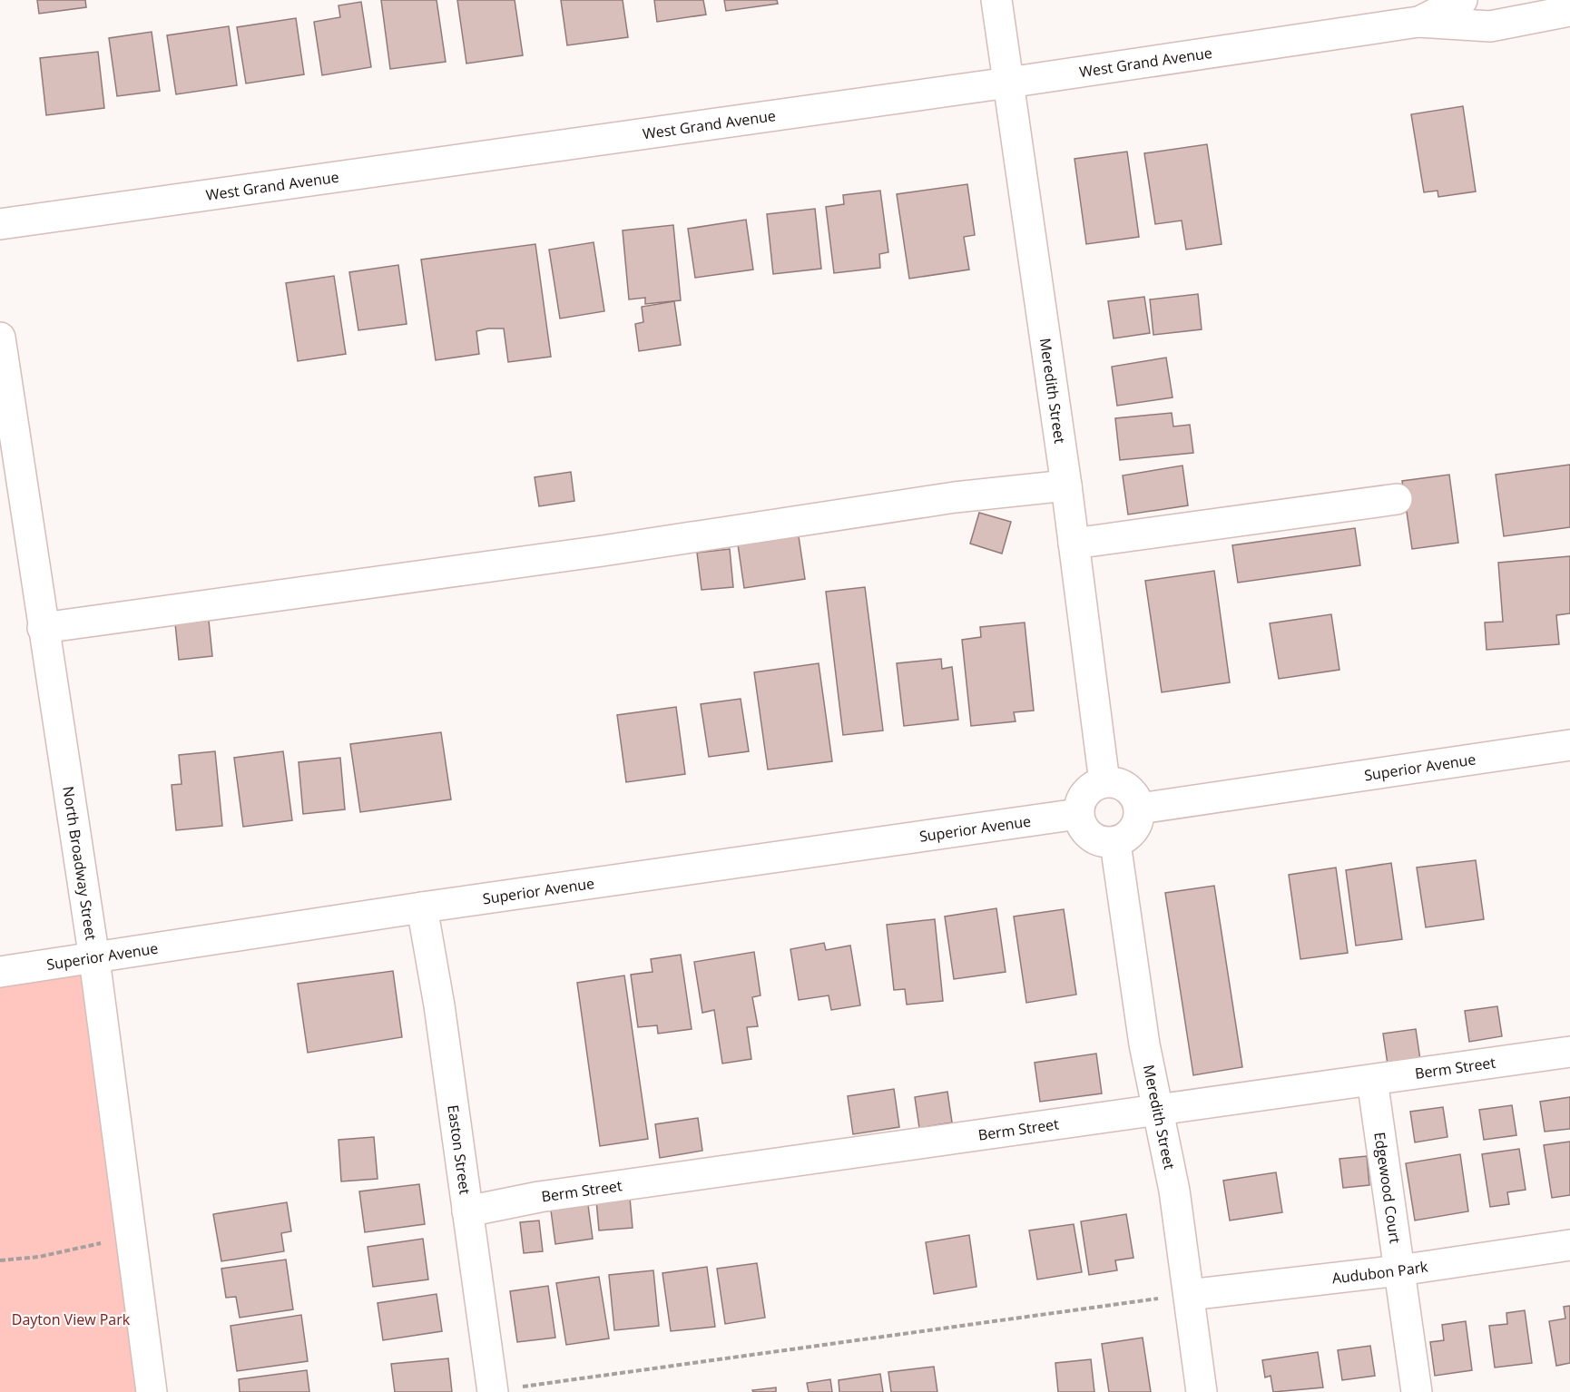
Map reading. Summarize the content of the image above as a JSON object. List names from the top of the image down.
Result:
{
  "streets": {
    "street": [
      "West Grand Avenue",
      "Meredith Street",
      "Superior Avenue",
      "North Broadway Street",
      "Berm Street",
      "Easton Street",
      "Edgewood Court",
      "Audubon Park"
    ]
  },
  "crossings": [
    ["West Grand Avenue", "Meredith Street"],
    ["Meredith Street", "Superior Avenue"],
    ["Meredith Street", "Berm Street"],
    ["Meredith Street", "Audubon Park"],
    ["Superior Avenue", "North Broadway Street"],
    ["Superior Avenue", "Easton Street"],
    ["Berm Street", "Easton Street"],
    ["Berm Street", "Edgewood Court"],
    ["Edgewood Court", "Audubon Park"]
  ],
  "parks": ["Dayton View Park"]
}
